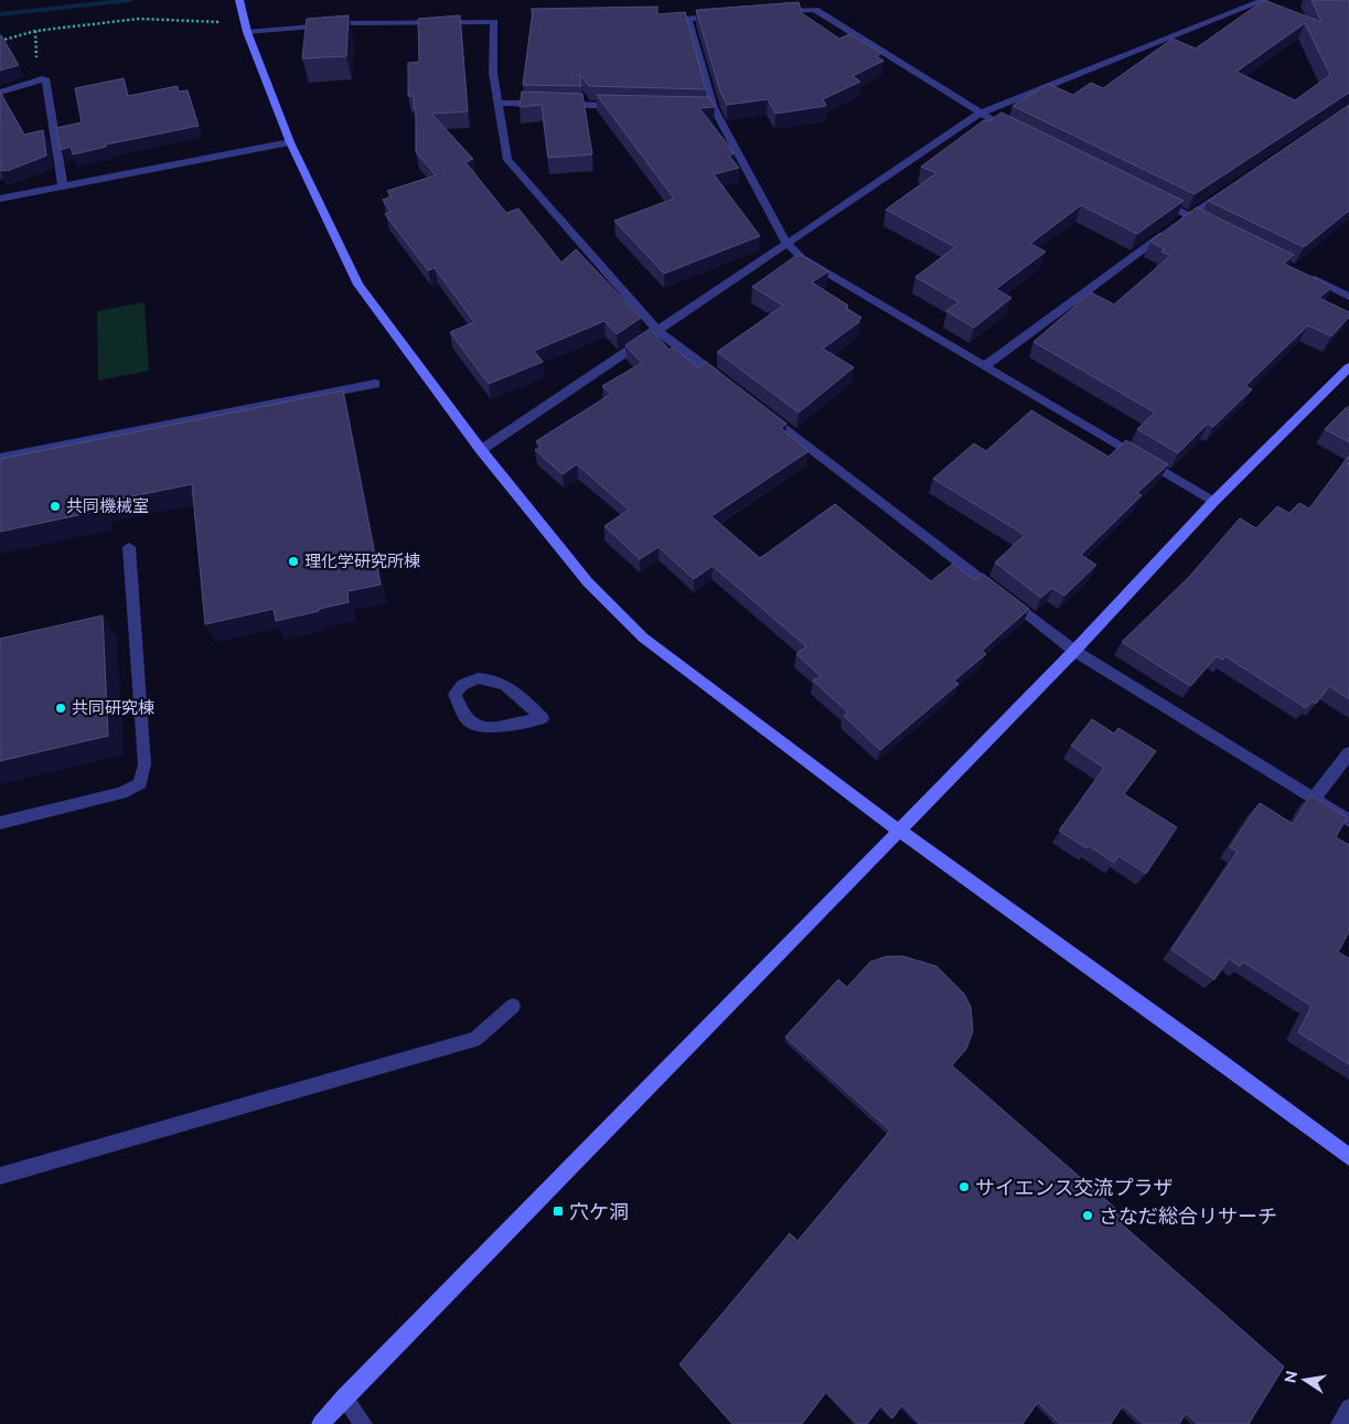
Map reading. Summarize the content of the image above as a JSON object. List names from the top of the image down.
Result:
{
  "places": {
    "other": [
      "共同機械室",
      "理化学研究所棟",
      "共同研究棟",
      "サイエンス交流プラザ",
      "さなだ総合リサーチ"
    ],
    "transit": ["穴ケ洞"]
  },
  "north": "left"
}
